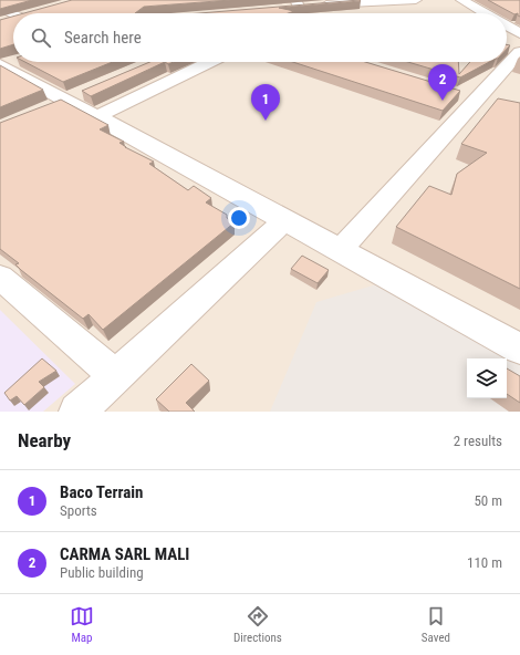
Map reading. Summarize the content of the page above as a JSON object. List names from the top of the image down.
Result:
{
  "page": {
    "search": "Search here",
    "pins": ["2", "1"],
    "heading": ["Nearby", "2 results"],
    "list": [
      {
        "mark": "1",
        "name": "Baco Terrain",
        "note": "Sports",
        "value": "50 m"
      },
      {
        "mark": "2",
        "name": "CARMA SARL MALI",
        "note": "Public building",
        "value": "110 m"
      }
    ],
    "nav": ["Map", "Directions", "Saved"]
  }
}
